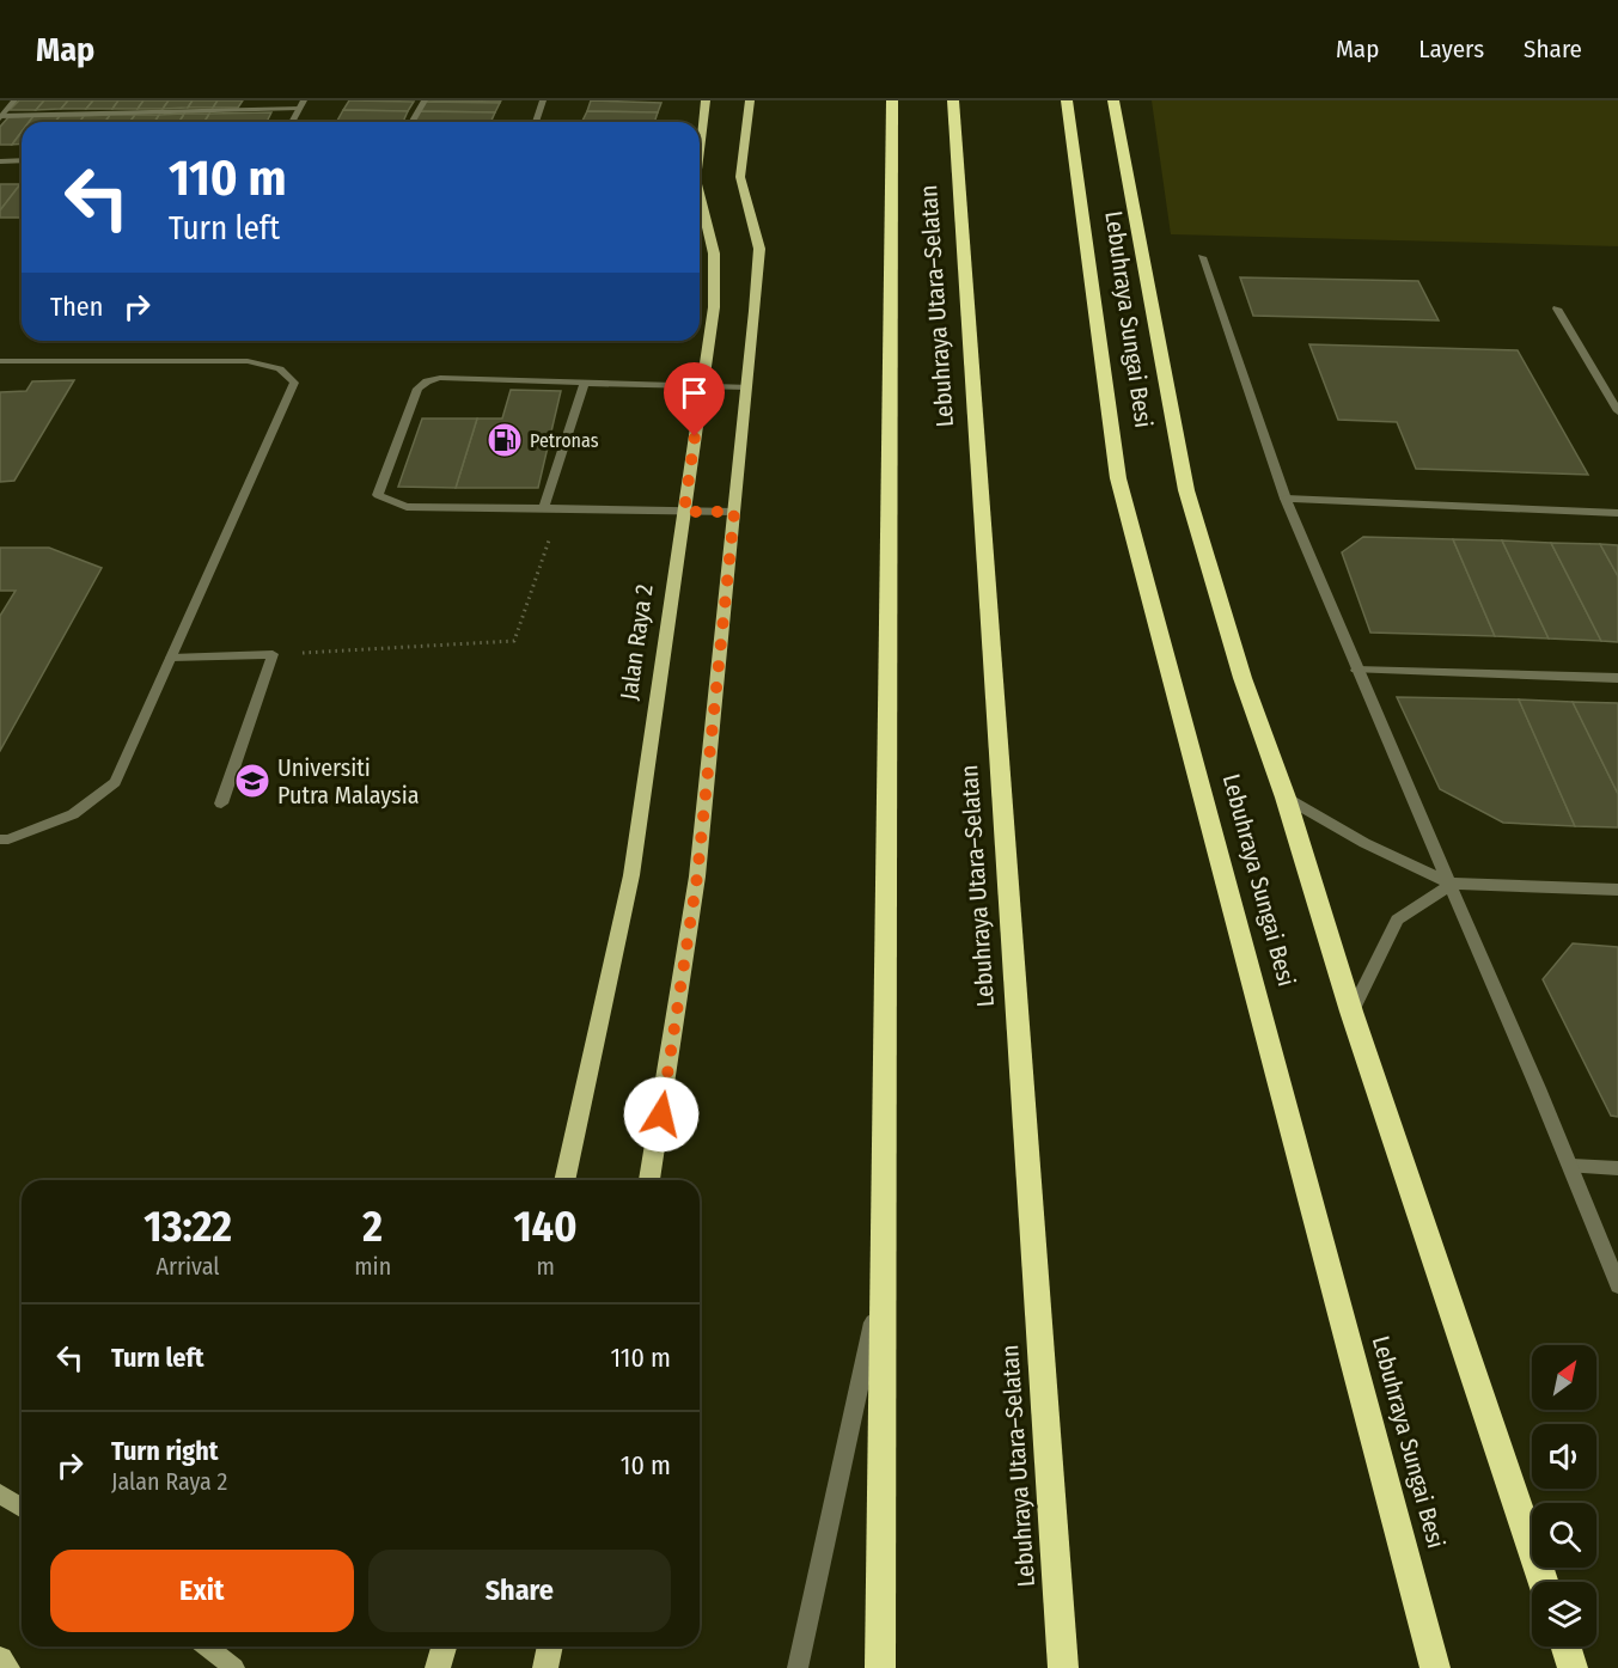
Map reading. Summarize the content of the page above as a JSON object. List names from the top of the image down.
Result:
{
  "streets": {
    "highway": ["Lebuhraya Utara–Selatan", "Lebuhraya Sungai Besi"],
    "main road": ["Jalan Raya 2"]
  },
  "places": {
    "fuel station": ["Petronas"],
    "school or university": ["Universiti Putra Malaysia"]
  },
  "north": "top right",
  "page": {
    "header": "Map",
    "nav": ["Map", "Layers", "Share"],
    "turn": ["110 m", "Turn left"],
    "then": "Then",
    "eta": [
      "13:22",
      "Arrival",
      "2",
      "min",
      "140",
      "m"
    ],
    "list": [
      {
        "name": "Turn left",
        "value": "110 m"
      },
      {
        "name": "Turn right",
        "note": "Jalan Raya 2",
        "value": "10 m"
      }
    ],
    "buttons": ["Exit", "Share"]
  }
}
